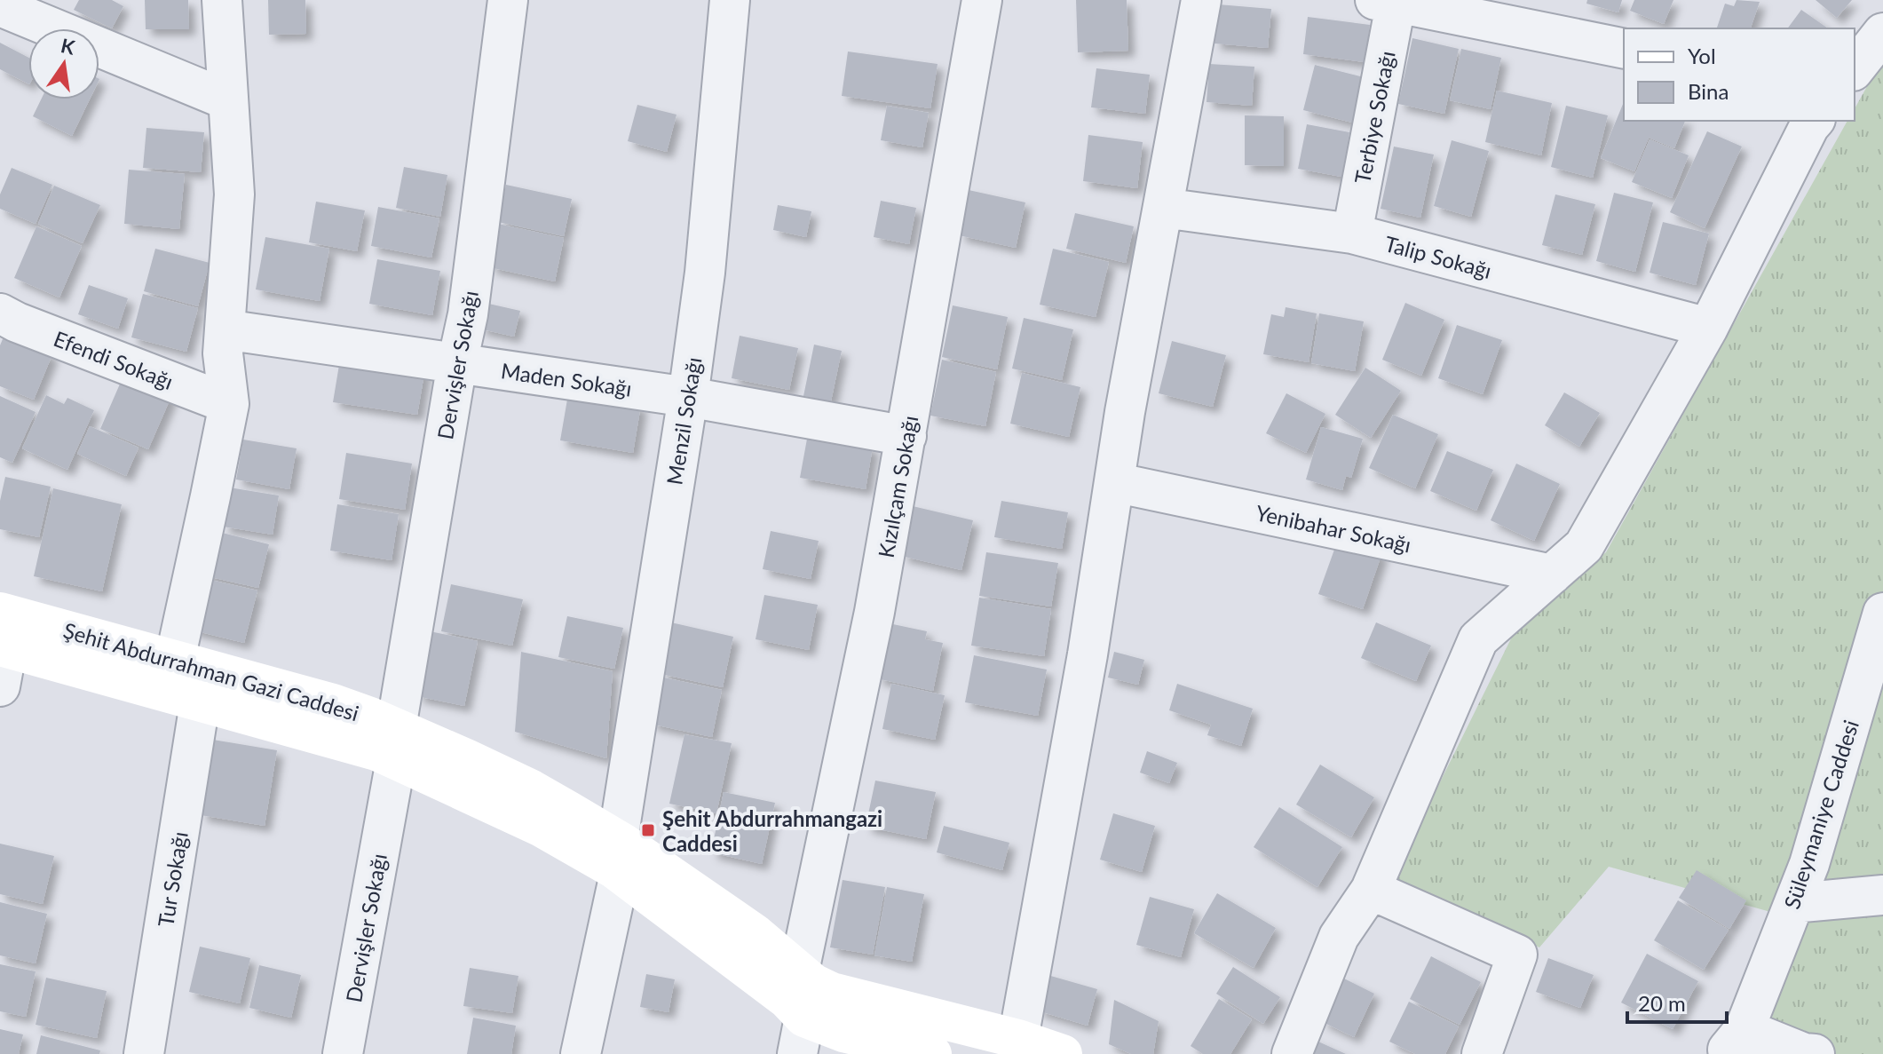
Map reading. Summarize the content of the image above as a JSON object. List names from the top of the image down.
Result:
{
  "streets": {
    "street": [
      "Terbiye Sokağı",
      "Talip Sokağı",
      "Efendi Sokağı",
      "Dervişler Sokağı",
      "Maden Sokağı",
      "Menzil Sokağı",
      "Kızılçam Sokağı",
      "Yenibahar Sokağı",
      "Şehit Abdurrahman Gazi Caddesi",
      "Süleymaniye Caddesi",
      "Tur Sokağı"
    ]
  },
  "crossings": [
    ["Terbiye Sokağı", "Talip Sokağı"],
    ["Dervişler Sokağı", "Maden Sokağı"],
    ["Dervişler Sokağı", "Şehit Abdurrahman Gazi Caddesi"],
    ["Maden Sokağı", "Menzil Sokağı"],
    ["Maden Sokağı", "Kızılçam Sokağı"],
    ["Menzil Sokağı", "Şehit Abdurrahman Gazi Caddesi"],
    ["Kızılçam Sokağı", "Şehit Abdurrahman Gazi Caddesi"],
    ["Şehit Abdurrahman Gazi Caddesi", "Tur Sokağı"]
  ],
  "places": {
    "transit": ["Şehit Abdurrahmangazi Caddesi"]
  },
  "legend": ["Yol", "Bina"],
  "scale_bar": "20 m",
  "north": "top"
}
